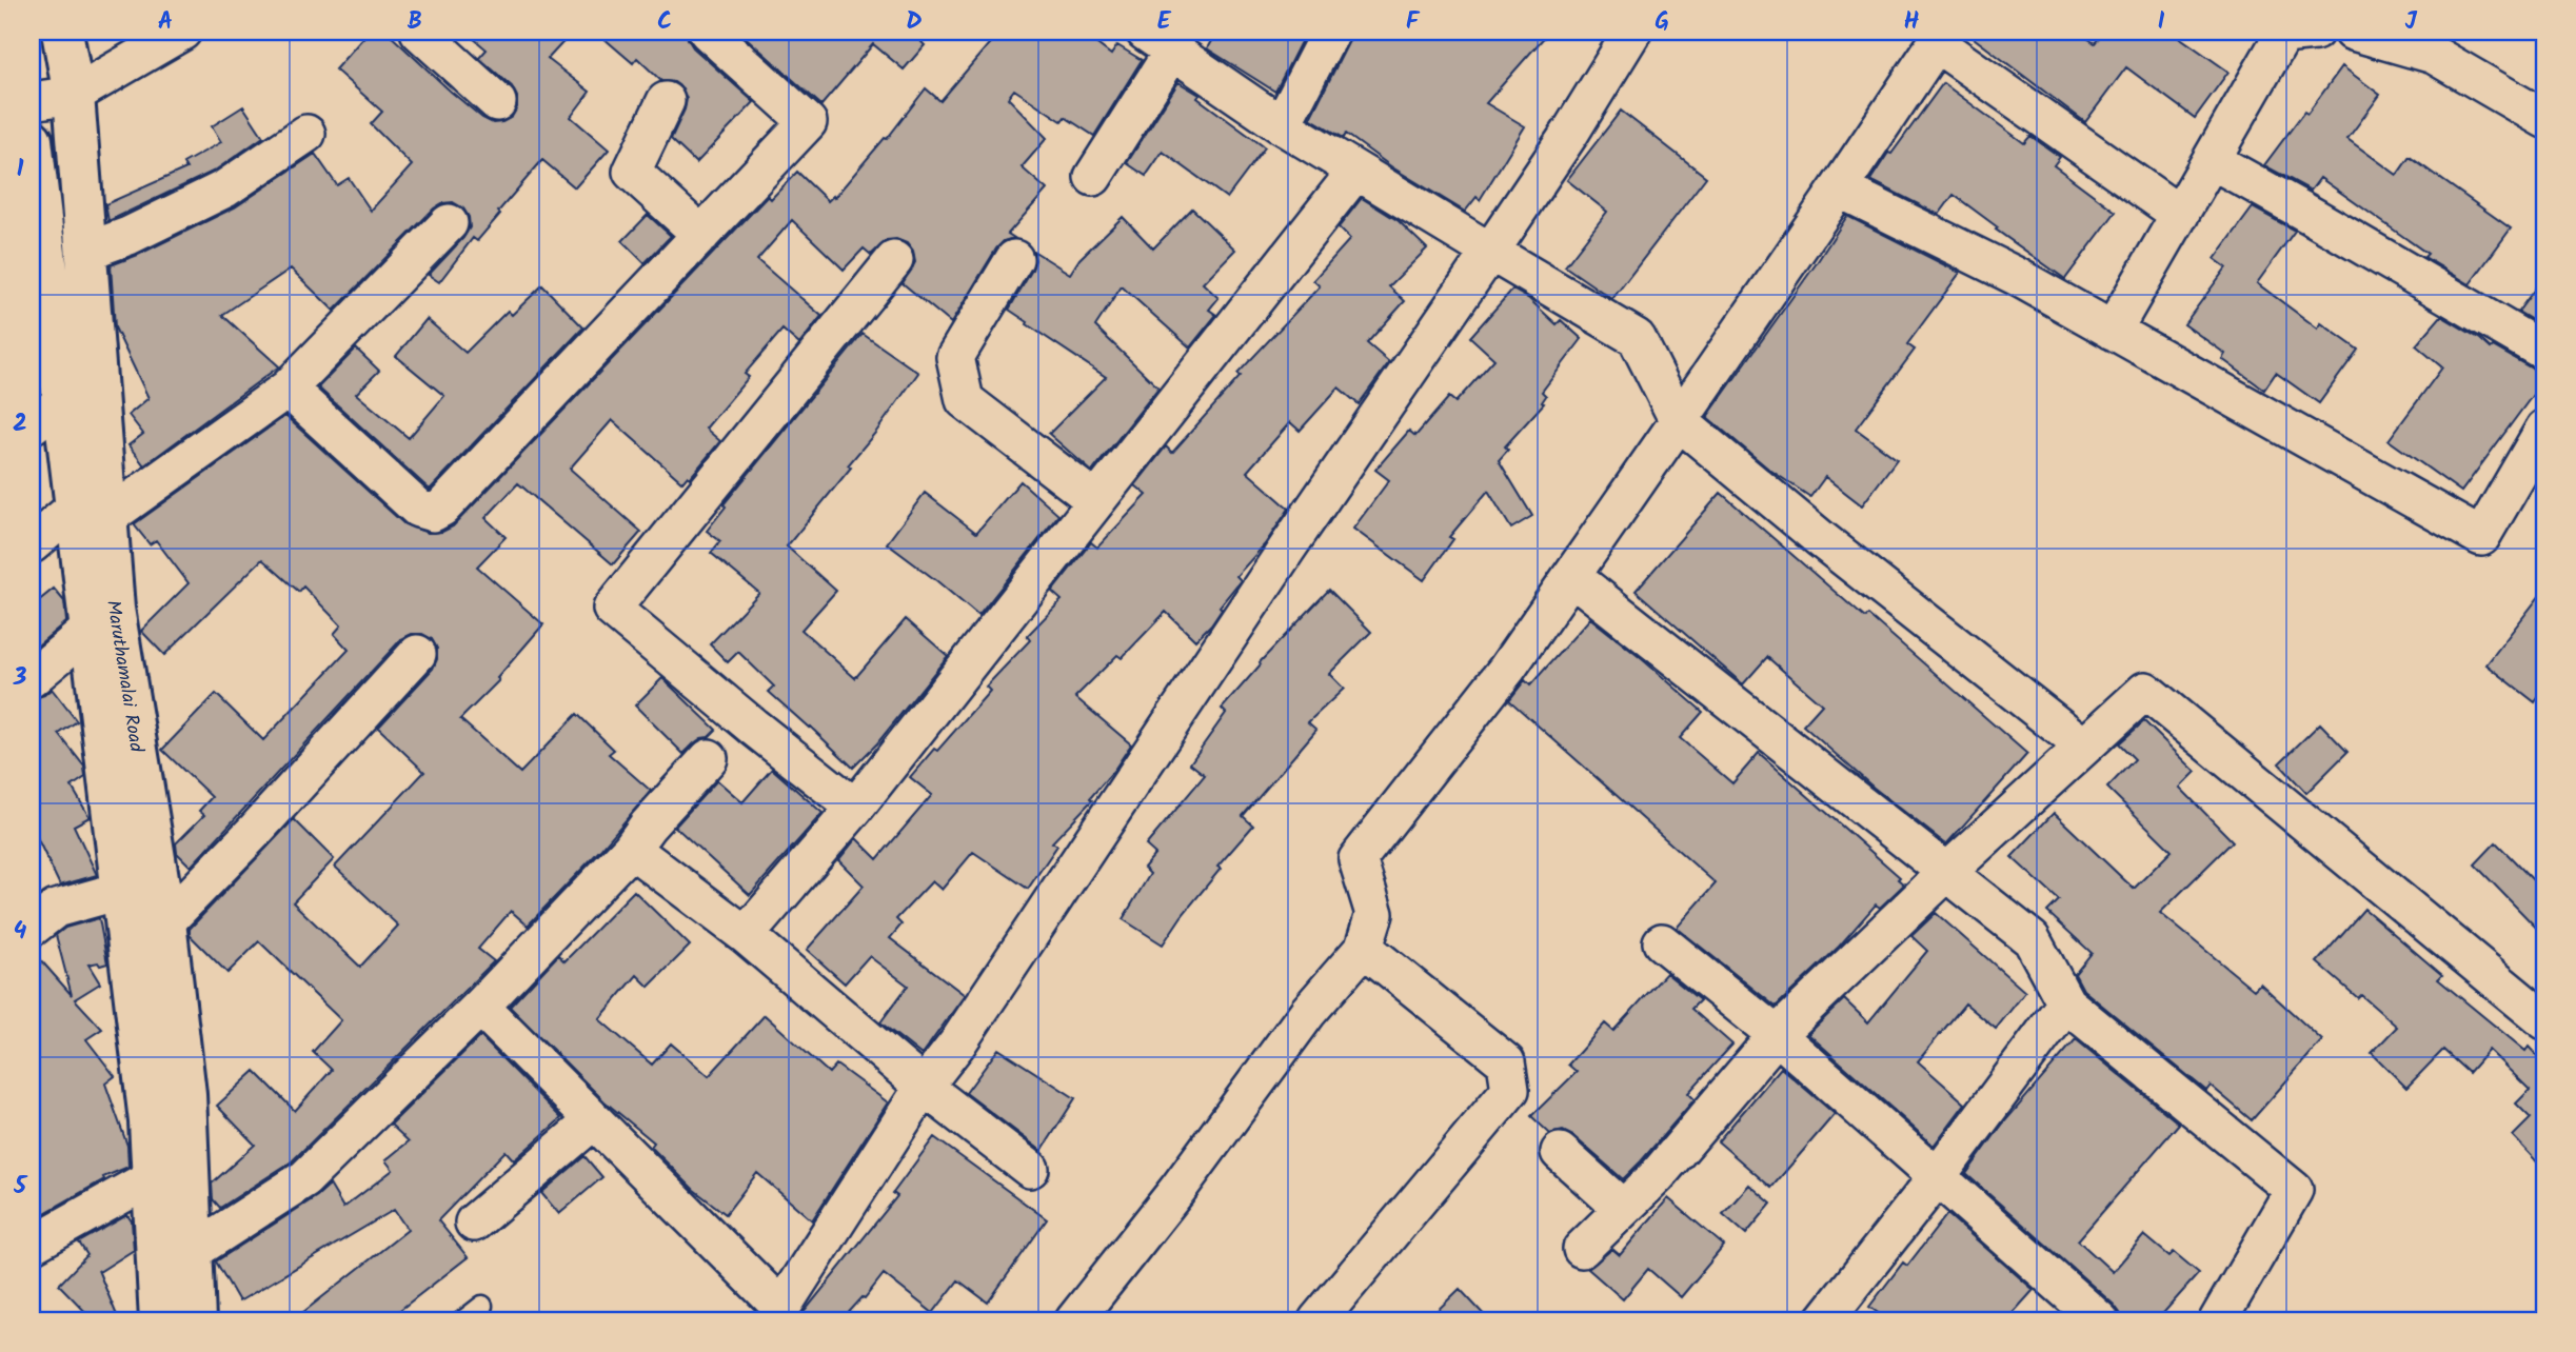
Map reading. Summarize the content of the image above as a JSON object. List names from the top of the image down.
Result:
{
  "streets": {
    "main road": ["Maruthamalai Road"]
  },
  "grid": {
    "columns": [
      "A",
      "B",
      "C",
      "D",
      "E",
      "F",
      "G",
      "H",
      "I",
      "J"
    ],
    "rows": [
      "1",
      "2",
      "3",
      "4",
      "5"
    ]
  }
}
